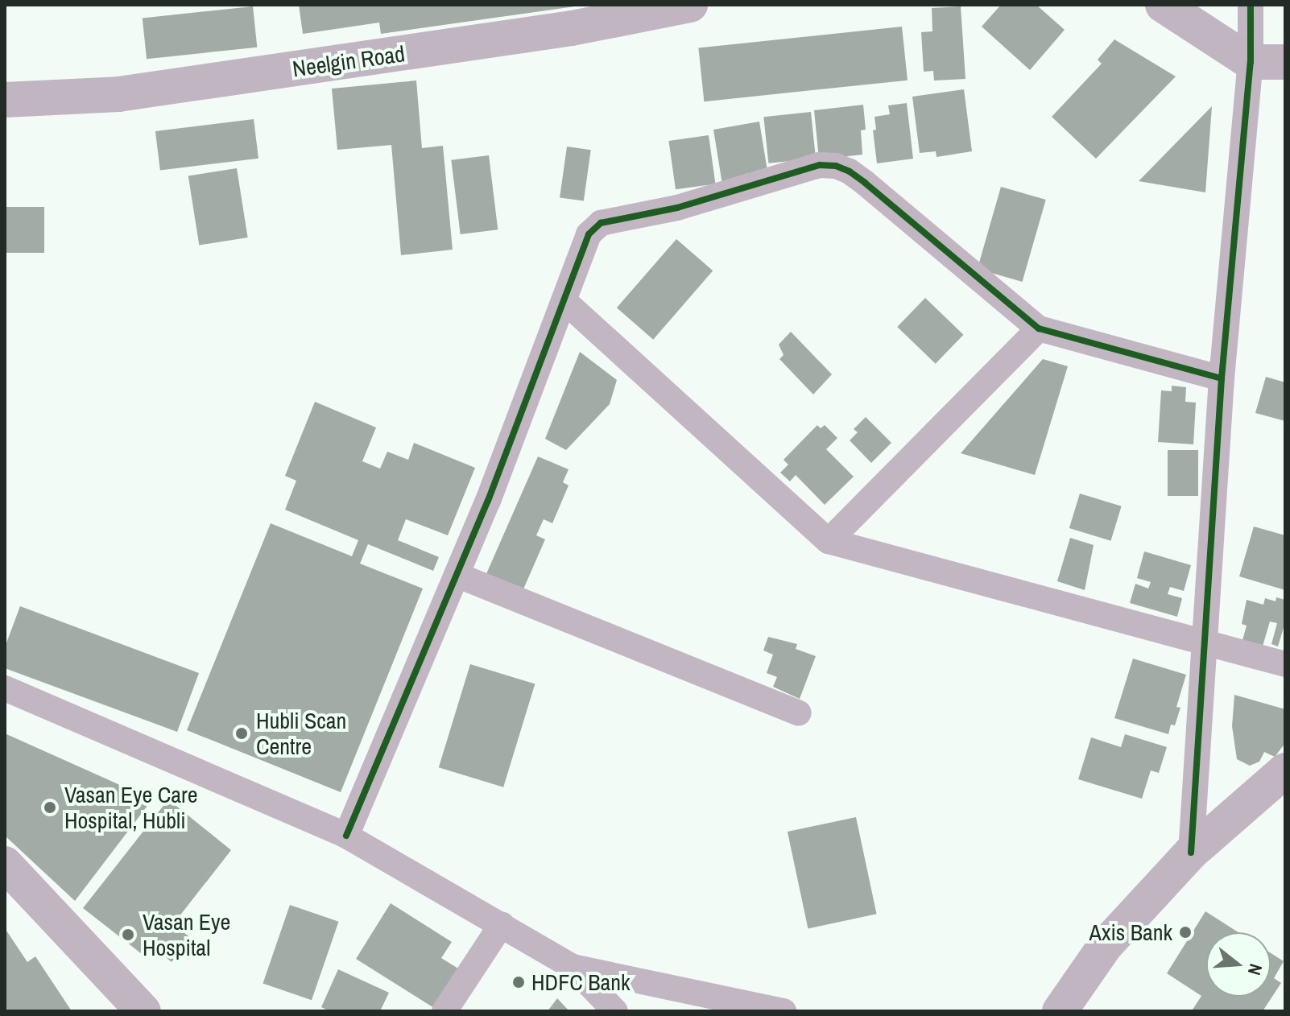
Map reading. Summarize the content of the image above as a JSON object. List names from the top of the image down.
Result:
{
  "streets": {
    "street": ["Neelgin Road"]
  },
  "places": [
    "Hubli Scan Centre",
    "Vasan Eye Care Hospital, Hubli",
    "Axis Bank",
    "Vasan Eye Hospital",
    "HDFC Bank"
  ],
  "north": "right"
}
